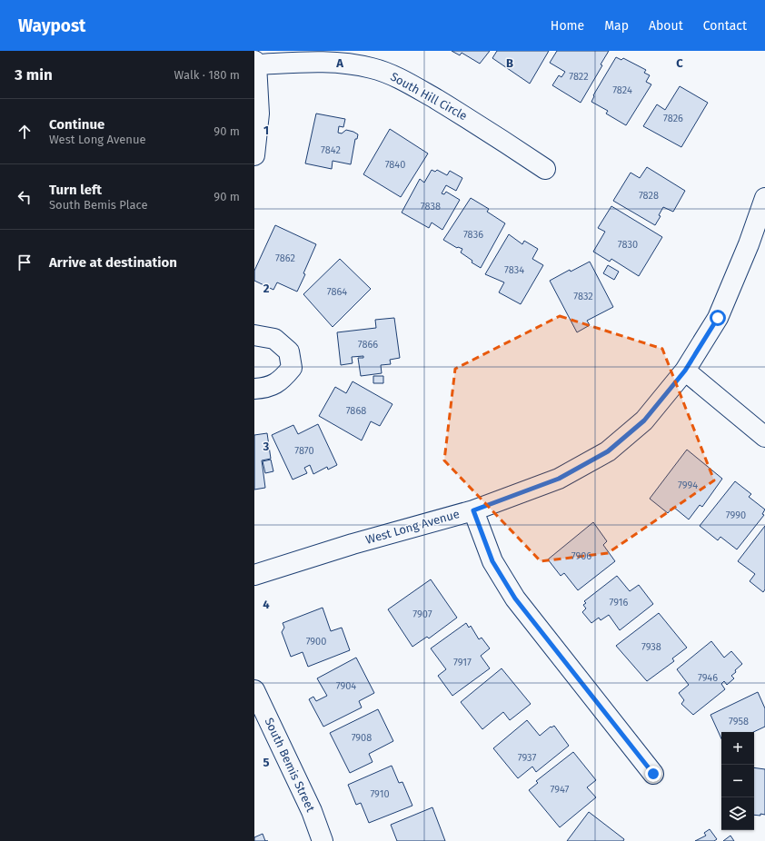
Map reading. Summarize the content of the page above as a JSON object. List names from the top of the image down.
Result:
{
  "streets": {
    "street": ["South Hill Circle", "West Long Avenue", "South Bemis Street"]
  },
  "house_numbers": [
    "7822",
    "7824",
    "7826",
    "7842",
    "7840",
    "7828",
    "7838",
    "7836",
    "7830",
    "7862",
    "7834",
    "7864",
    "7832",
    "7866",
    "7868",
    "7870",
    "7994",
    "7990",
    "7906",
    "7916",
    "7907",
    "7900",
    "7938",
    "7917",
    "7946",
    "7904",
    "7958",
    "7908",
    "7937",
    "7947",
    "7910"
  ],
  "page": {
    "header": "Waypost",
    "nav": [
      "Home",
      "Map",
      "About",
      "Contact"
    ],
    "heading": ["3 min", "Walk · 180 m"],
    "list": [
      ["Continue", "West Long Avenue", "90 m"],
      ["Turn left", "South Bemis Place", "90 m"],
      "Arrive at destination"
    ],
    "map_buttons": ["+", "−"]
  },
  "grid": {
    "columns": ["A", "B", "C"],
    "rows": [
      "1",
      "2",
      "3",
      "4",
      "5"
    ]
  }
}
